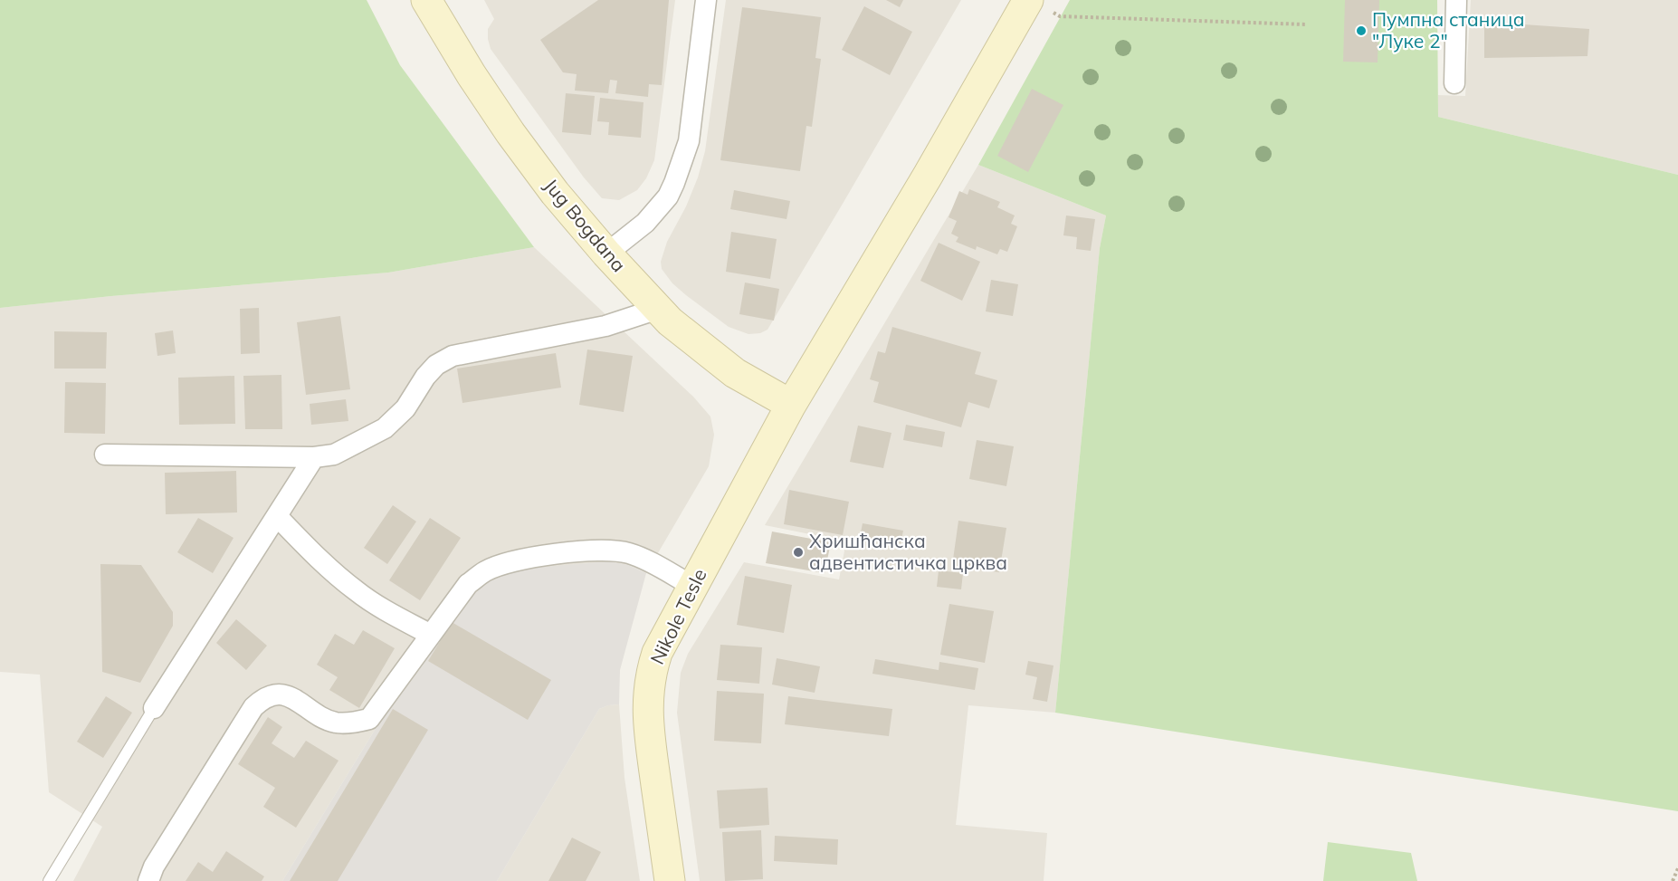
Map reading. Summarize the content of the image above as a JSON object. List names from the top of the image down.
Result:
{
  "streets": {
    "street": ["Jug Bogdana", "Nikole Tesle"]
  },
  "crossings": [
    ["Jug Bogdana", "Nikole Tesle"]
  ],
  "places": ["Пумпна станица \"Луке 2\"", "Хришћанска адвентистичка црква"]
}
